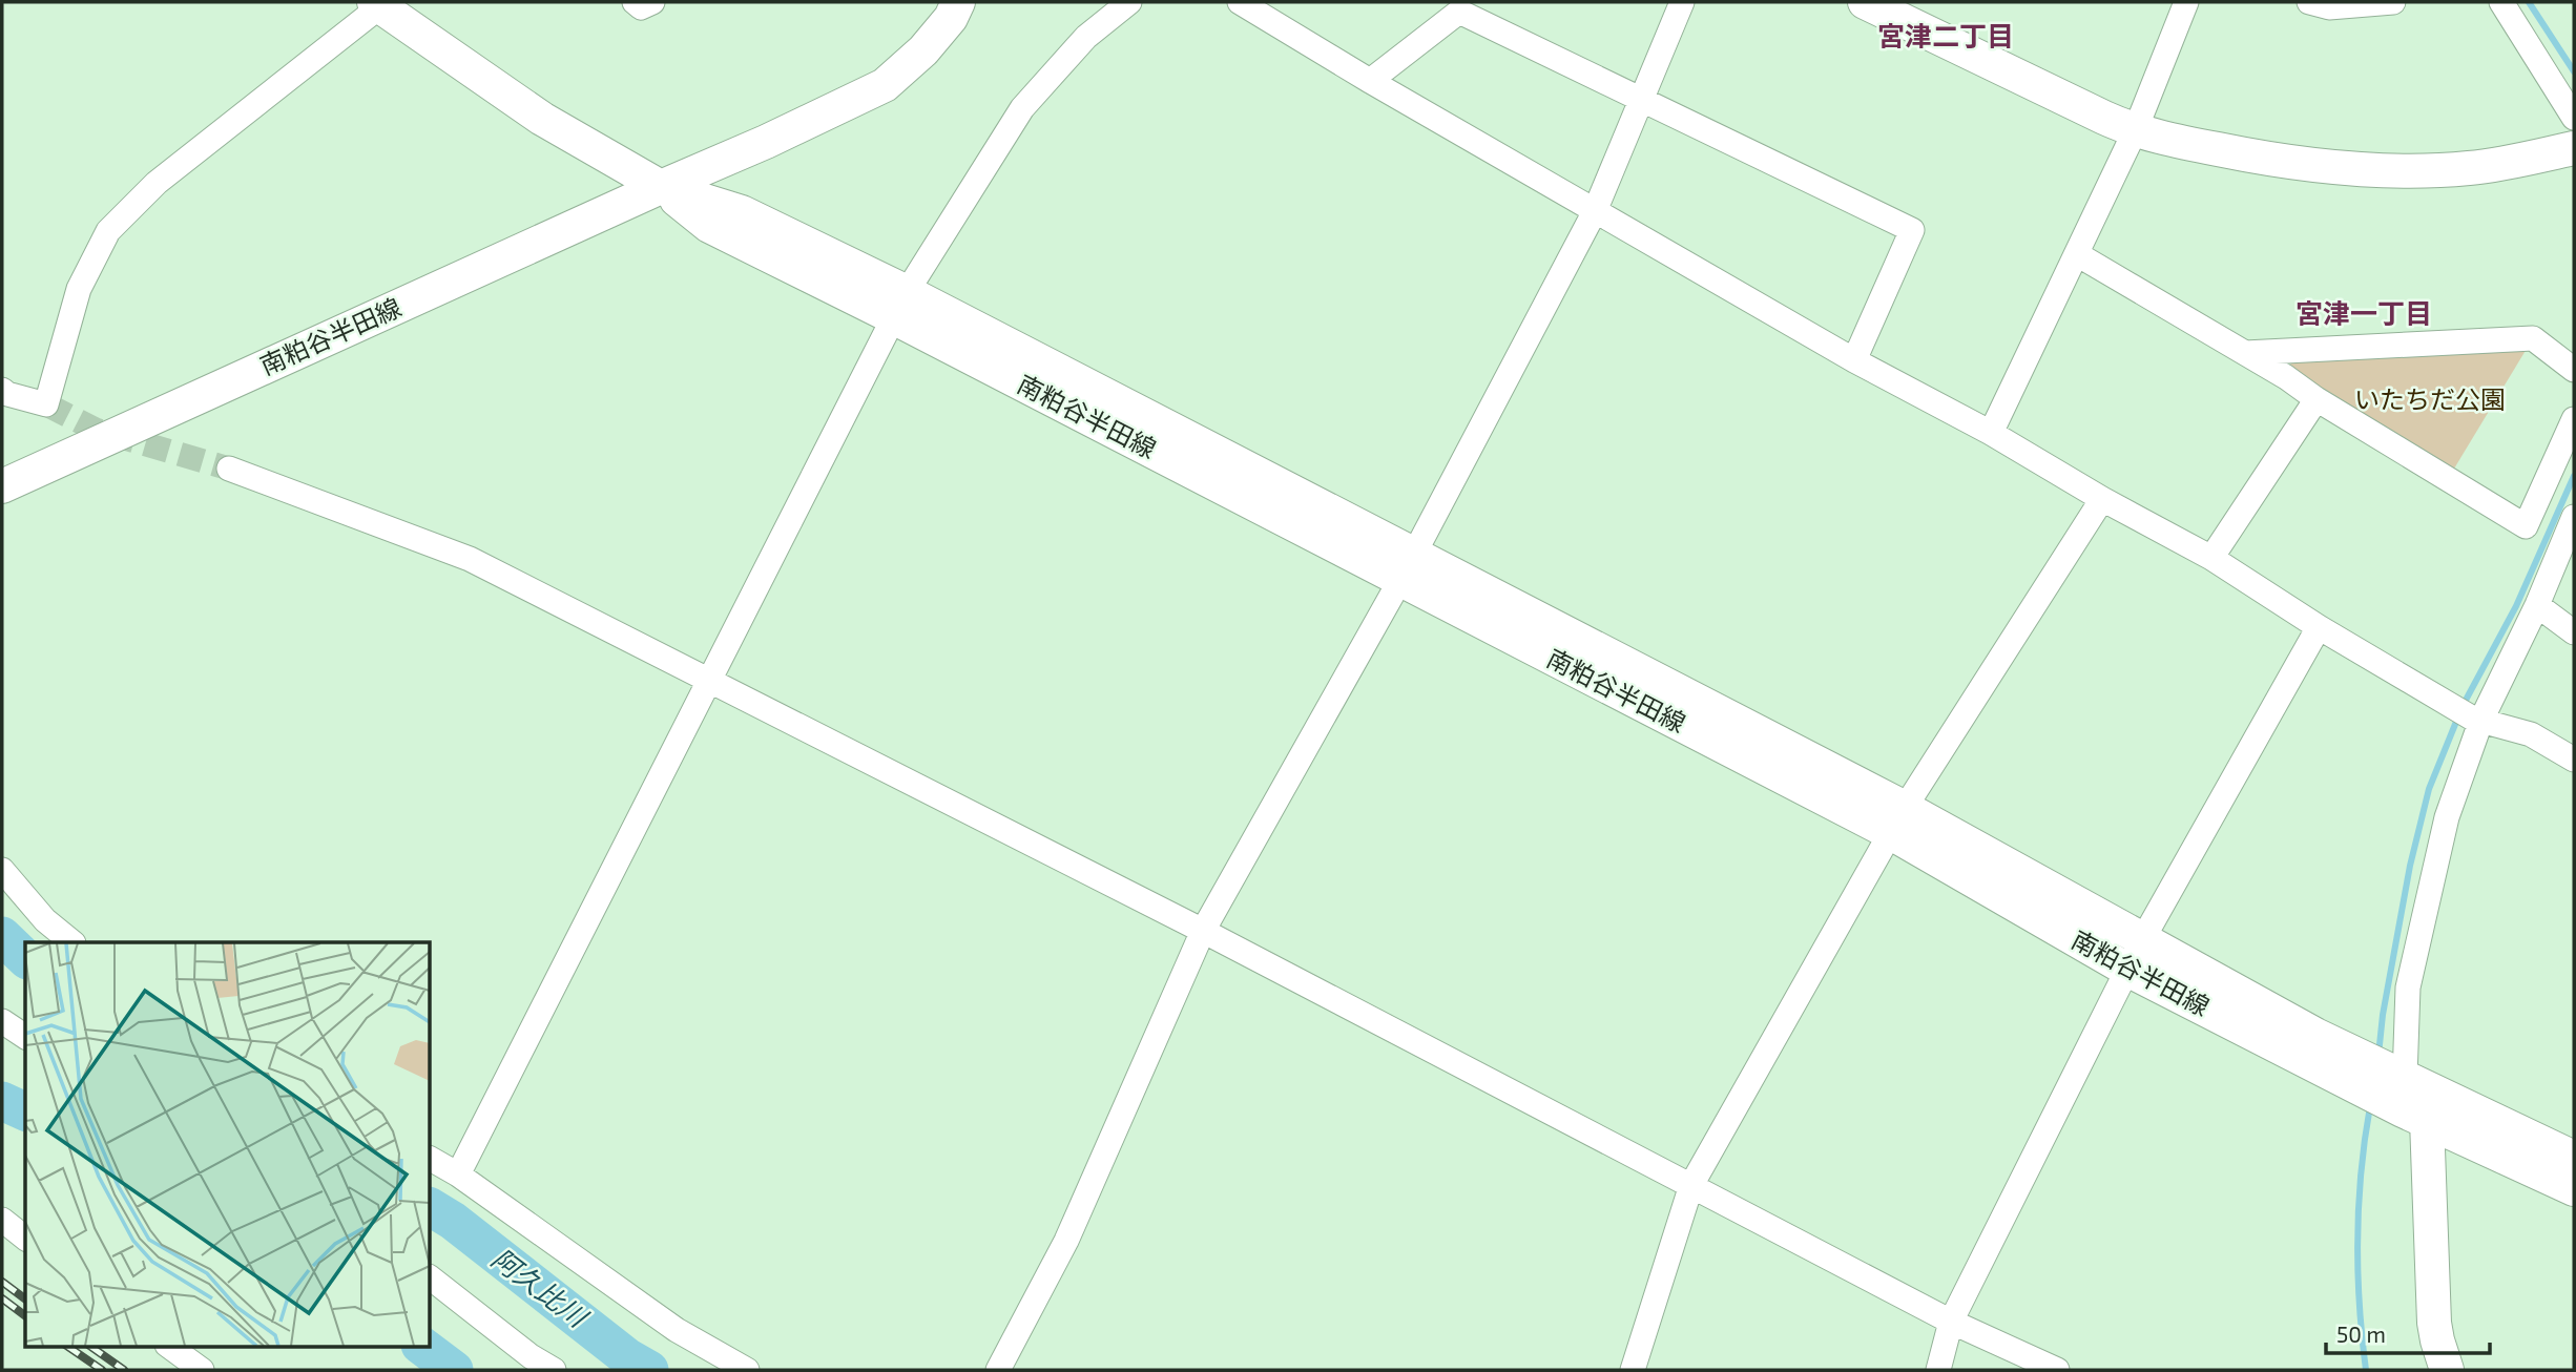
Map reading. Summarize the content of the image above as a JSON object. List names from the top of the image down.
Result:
{
  "streets": {
    "main road": ["南粕谷半田線"]
  },
  "districts": ["宮津二丁目", "宮津一丁目"],
  "water": ["阿久比川"],
  "parks": ["いたちだ公園"],
  "scale_bar": "50 m"
}
